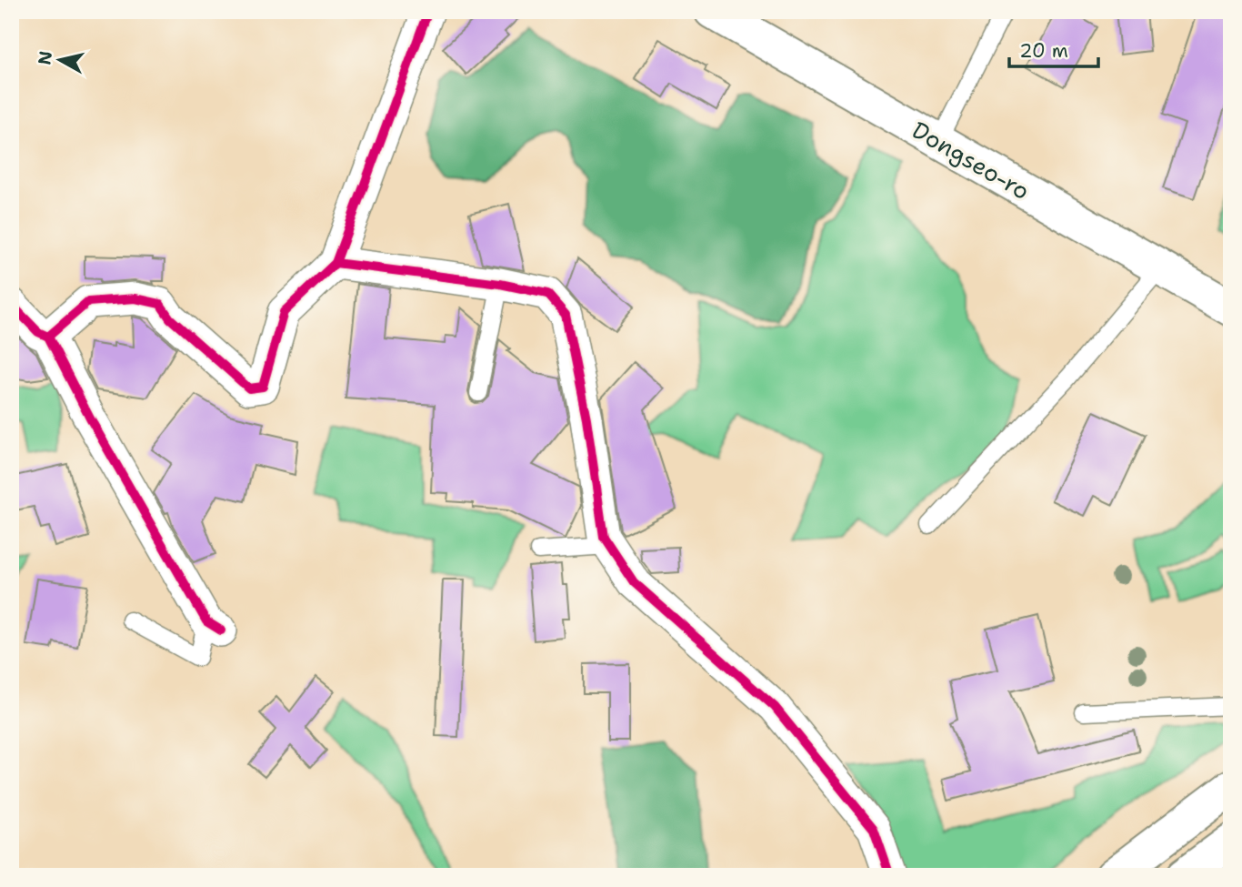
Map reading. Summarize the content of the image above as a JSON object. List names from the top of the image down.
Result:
{
  "streets": {
    "main road": ["Dongseo-ro"]
  },
  "scale_bar": "20 m",
  "north": "left"
}
